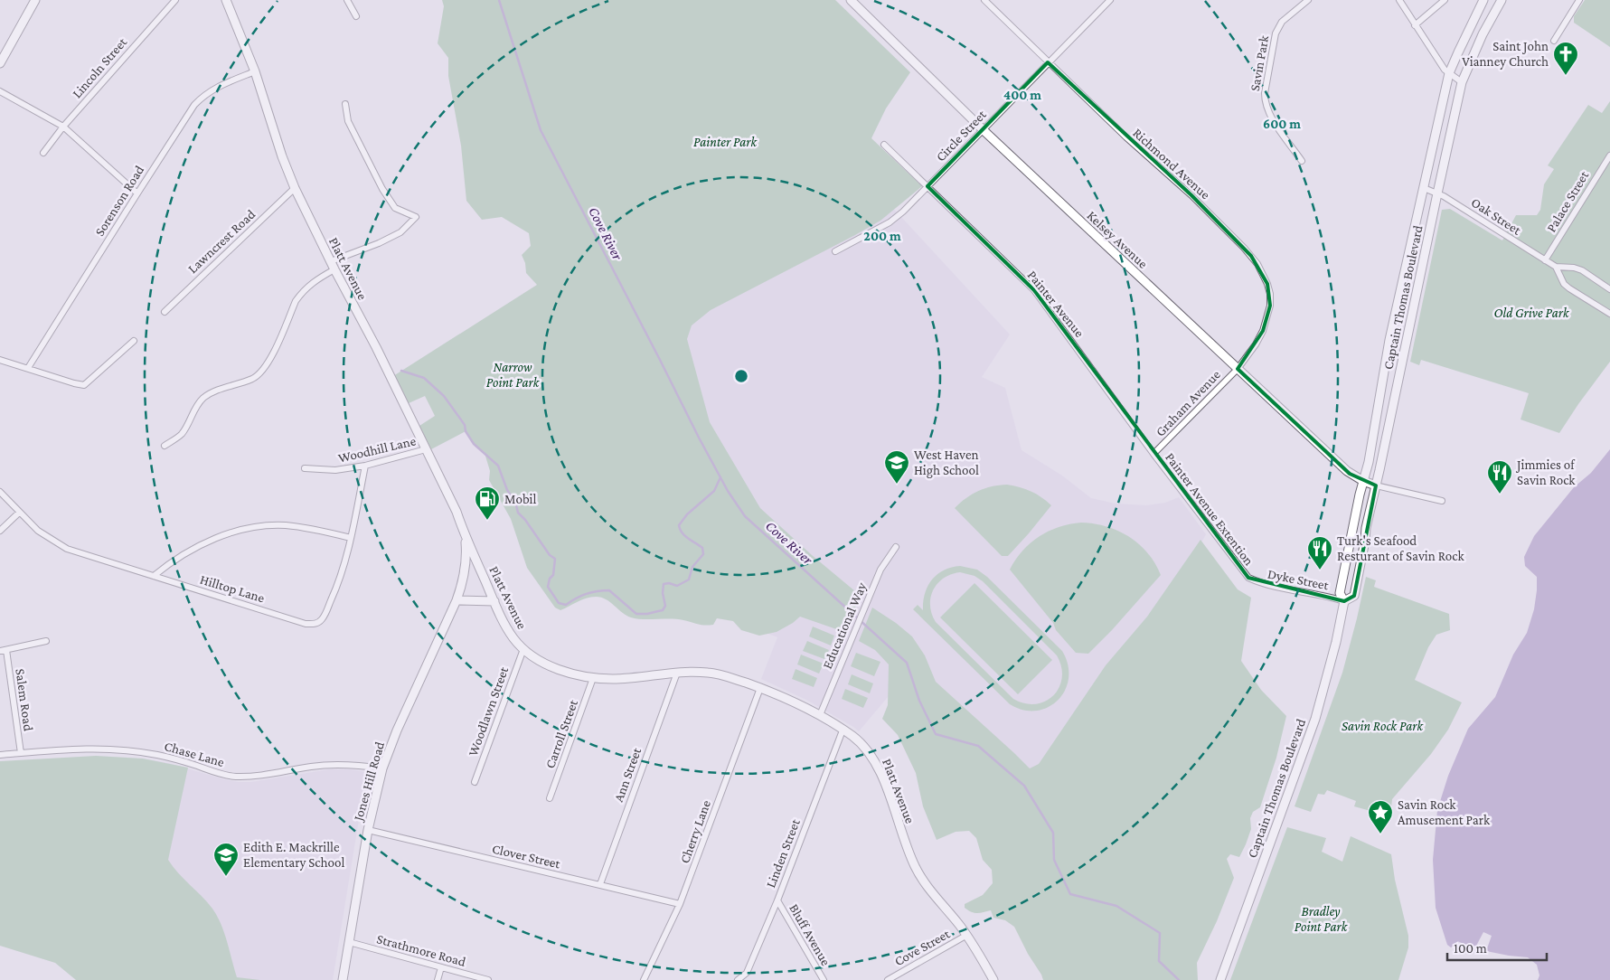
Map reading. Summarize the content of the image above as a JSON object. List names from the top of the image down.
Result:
{
  "streets": {
    "main road": [
      "Kelsey Avenue",
      "Platt Avenue",
      "Captain Thomas Boulevard",
      "Jones Hill Road"
    ],
    "street": [
      "Savin Park",
      "Lincoln Street",
      "Circle Street",
      "Richmond Avenue",
      "Sorenson Road",
      "Palace Street",
      "Oak Street",
      "Lawncrest Road",
      "Painter Avenue",
      "Graham Avenue",
      "Woodhill Lane",
      "Painter Avenue Extention",
      "Dyke Street",
      "Hilltop Lane",
      "Educational Way",
      "Salem Road",
      "Woodlawn Street",
      "Carroll Street",
      "Chase Lane",
      "Ann Street",
      "Cherry Lane",
      "Linden Street",
      "Clover Street",
      "Bluff Avenue",
      "Cove Street",
      "Strathmore Road"
    ]
  },
  "crossings": [
    ["Circle Street", "Richmond Avenue"],
    ["Circle Street", "Kelsey Avenue"],
    ["Circle Street", "Painter Avenue"],
    ["Richmond Avenue", "Kelsey Avenue"],
    ["Richmond Avenue", "Graham Avenue"],
    ["Sorenson Road", "Platt Avenue"],
    ["Palace Street", "Oak Street"],
    ["Oak Street", "Captain Thomas Boulevard"],
    ["Kelsey Avenue", "Captain Thomas Boulevard"],
    ["Kelsey Avenue", "Graham Avenue"],
    ["Lawncrest Road", "Platt Avenue"],
    ["Platt Avenue", "Woodhill Lane"],
    ["Platt Avenue", "Educational Way"],
    ["Platt Avenue", "Woodlawn Street"],
    ["Platt Avenue", "Carroll Street"],
    ["Platt Avenue", "Ann Street"],
    ["Platt Avenue", "Jones Hill Road"],
    ["Platt Avenue", "Cherry Lane"],
    ["Platt Avenue", "Linden Street"],
    ["Platt Avenue", "Cove Street"],
    ["Captain Thomas Boulevard", "Dyke Street"],
    ["Painter Avenue", "Graham Avenue"],
    ["Painter Avenue", "Painter Avenue Extention"],
    ["Graham Avenue", "Painter Avenue Extention"],
    ["Woodhill Lane", "Hilltop Lane"],
    ["Painter Avenue Extention", "Dyke Street"],
    ["Salem Road", "Chase Lane"],
    ["Chase Lane", "Jones Hill Road"],
    ["Ann Street", "Clover Street"],
    ["Jones Hill Road", "Clover Street"],
    ["Jones Hill Road", "Strathmore Road"],
    ["Cherry Lane", "Clover Street"],
    ["Linden Street", "Bluff Avenue"]
  ],
  "water": ["Cove River"],
  "parks": [
    "Painter Park",
    "Old Grive Park",
    "Narrow Point Park",
    "Savin Rock Park",
    "Bradley Point Park"
  ],
  "places": {
    "church": ["Saint John Vianney Church"],
    "school or university": ["West Haven High School", "Edith E. Mackrille Elementary School"],
    "restaurant": ["Jimmies of Savin Rock", "Turk's Seafood Resturant of Savin Rock"],
    "fuel station": ["Mobil"],
    "place": ["Savin Rock Amusement Park"]
  },
  "scale_bar": "100 m",
  "rings": ["400 m", "600 m", "200 m"]
}
